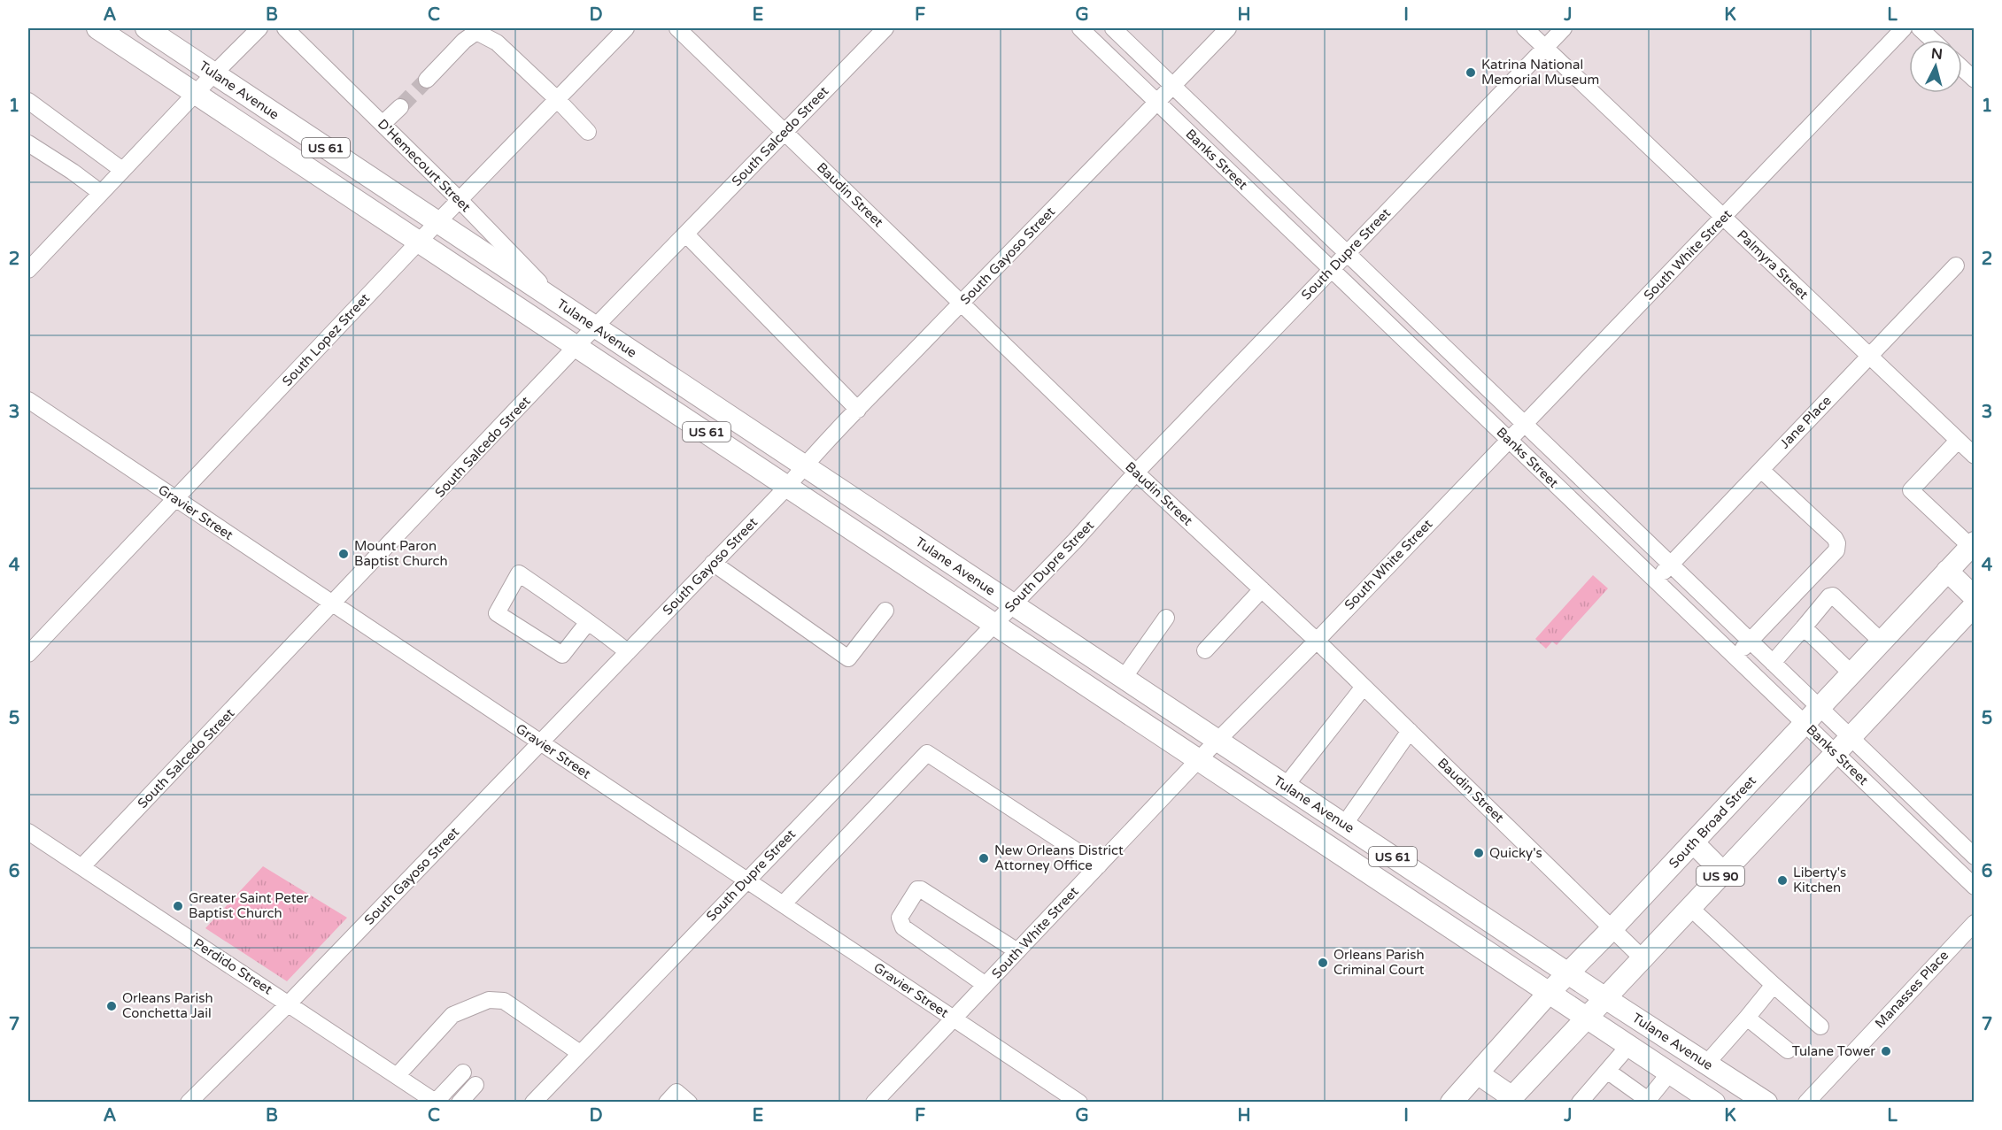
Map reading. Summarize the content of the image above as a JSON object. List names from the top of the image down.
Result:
{
  "streets": {
    "main road": [
      "Tulane Avenue",
      "US 61",
      "South Broad Street",
      "US 90"
    ],
    "street": [
      "South Salcedo Street",
      "Banks Street",
      "D'Hemecourt Street",
      "Baudin Street",
      "South Dupre Street",
      "South White Street",
      "South Gayoso Street",
      "Palmyra Street",
      "South Lopez Street",
      "Jane Place",
      "Gravier Street",
      "Perdido Street",
      "Manasses Place"
    ]
  },
  "crossings": [
    ["Tulane Avenue", "South Salcedo Street"],
    ["Tulane Avenue", "D'Hemecourt Street"],
    ["Tulane Avenue", "South Dupre Street"],
    ["Tulane Avenue", "South White Street"],
    ["Tulane Avenue", "South Gayoso Street"],
    ["Tulane Avenue", "South Lopez Street"],
    ["Tulane Avenue", "South Broad Street"],
    ["Tulane Avenue", "US 90"],
    ["South Salcedo Street", "Baudin Street"],
    ["South Salcedo Street", "Gravier Street"],
    ["South Salcedo Street", "Perdido Street"],
    ["Banks Street", "South Dupre Street"],
    ["Banks Street", "South White Street"],
    ["Banks Street", "South Gayoso Street"],
    ["Banks Street", "Jane Place"],
    ["Banks Street", "South Broad Street"],
    ["Banks Street", "US 90"],
    ["D'Hemecourt Street", "South Lopez Street"],
    ["Baudin Street", "South Dupre Street"],
    ["Baudin Street", "South White Street"],
    ["Baudin Street", "South Gayoso Street"],
    ["Baudin Street", "South Broad Street"],
    ["Baudin Street", "US 90"],
    ["South Dupre Street", "Palmyra Street"],
    ["South Dupre Street", "Gravier Street"],
    ["South White Street", "Palmyra Street"],
    ["South White Street", "Gravier Street"],
    ["South Gayoso Street", "Gravier Street"],
    ["South Gayoso Street", "Perdido Street"],
    ["Palmyra Street", "Jane Place"],
    ["South Lopez Street", "Gravier Street"]
  ],
  "places": [
    "Katrina National Memorial Museum",
    "Mount Paron Baptist Church",
    "Quicky's",
    "New Orleans District Attorney Office",
    "Liberty's Kitchen",
    "Greater Saint Peter Baptist Church",
    "Orleans Parish Criminal Court",
    "Orleans Parish Conchetta Jail",
    "Tulane Tower"
  ],
  "north": "top",
  "grid": {
    "columns": [
      "A",
      "B",
      "C",
      "D",
      "E",
      "F",
      "G",
      "H",
      "I",
      "J",
      "K",
      "L"
    ],
    "rows": [
      "1",
      "2",
      "3",
      "4",
      "5",
      "6",
      "7"
    ]
  }
}
